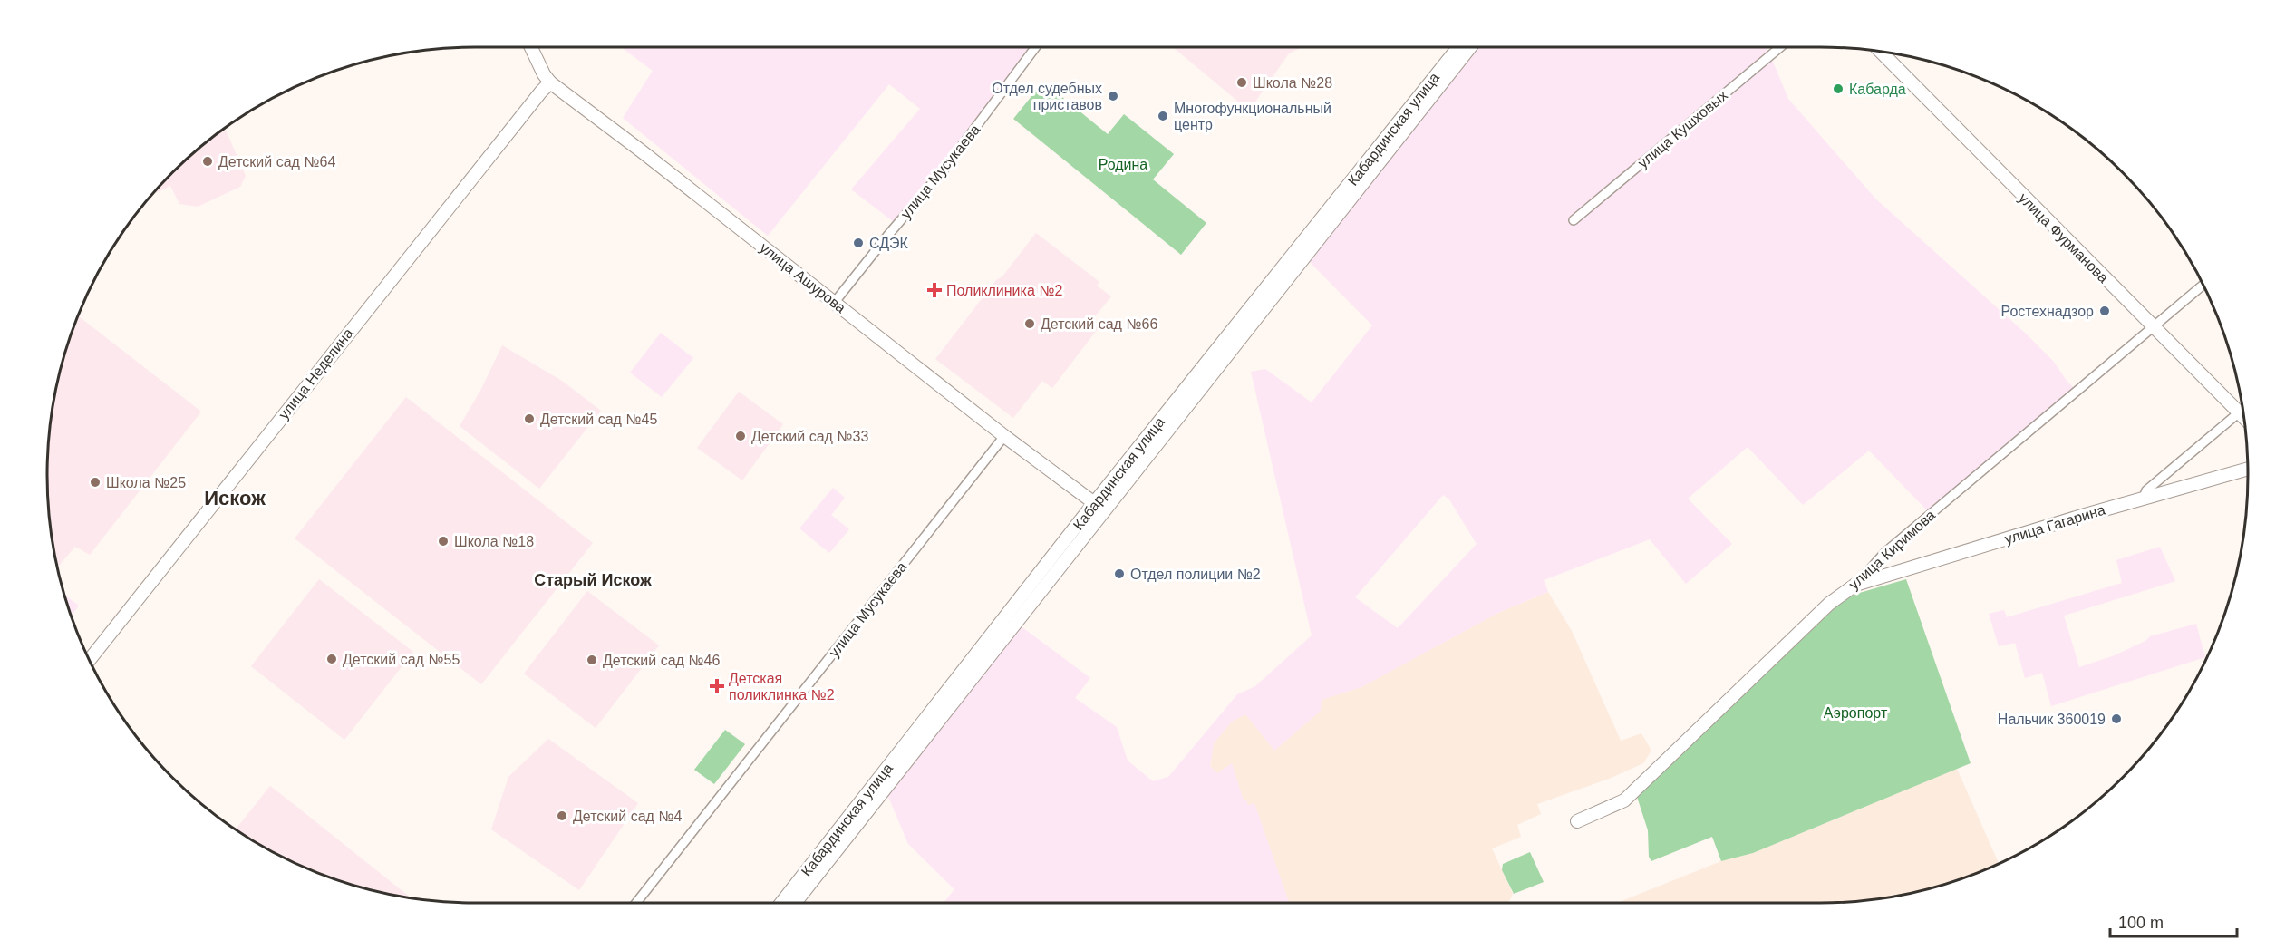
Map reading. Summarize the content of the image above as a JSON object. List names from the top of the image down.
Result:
{
  "streets": {
    "main road": [
      "Кабардинская улица",
      "улица Фурманова",
      "улица Ашурова",
      "улица Неделина",
      "улица Гагарина",
      "улица Киримова"
    ],
    "street": ["улица Кушховых", "улица Мусукаева"]
  },
  "crossings": [
    ["Кабардинская улица", "улица Ашурова"],
    ["улица Мусукаева", "улица Ашурова"],
    ["улица Фурманова", "улица Киримова"],
    ["улица Ашурова", "улица Неделина"],
    ["улица Гагарина", "улица Киримова"]
  ],
  "districts": ["Искож", "Старый Искож"],
  "parks": ["Родина", "Аэропорт"],
  "places": {
    "other": [
      "Школа №28",
      "Кабарда",
      "Отдел судебных приставов",
      "Многофункциональный центр",
      "Детский сад №64",
      "СДЭК",
      "Ростехнадзор",
      "Детский сад №66",
      "Детский сад №45",
      "Детский сад №33",
      "Школа №25",
      "Школа №18",
      "Отдел полиции №2",
      "Детский сад №55",
      "Детский сад №46",
      "Нальчик 360019",
      "Детский сад №4"
    ],
    "health": ["Поликлиника №2", "Детская поликлинка №2"]
  },
  "scale_bar": "100 m"
}
